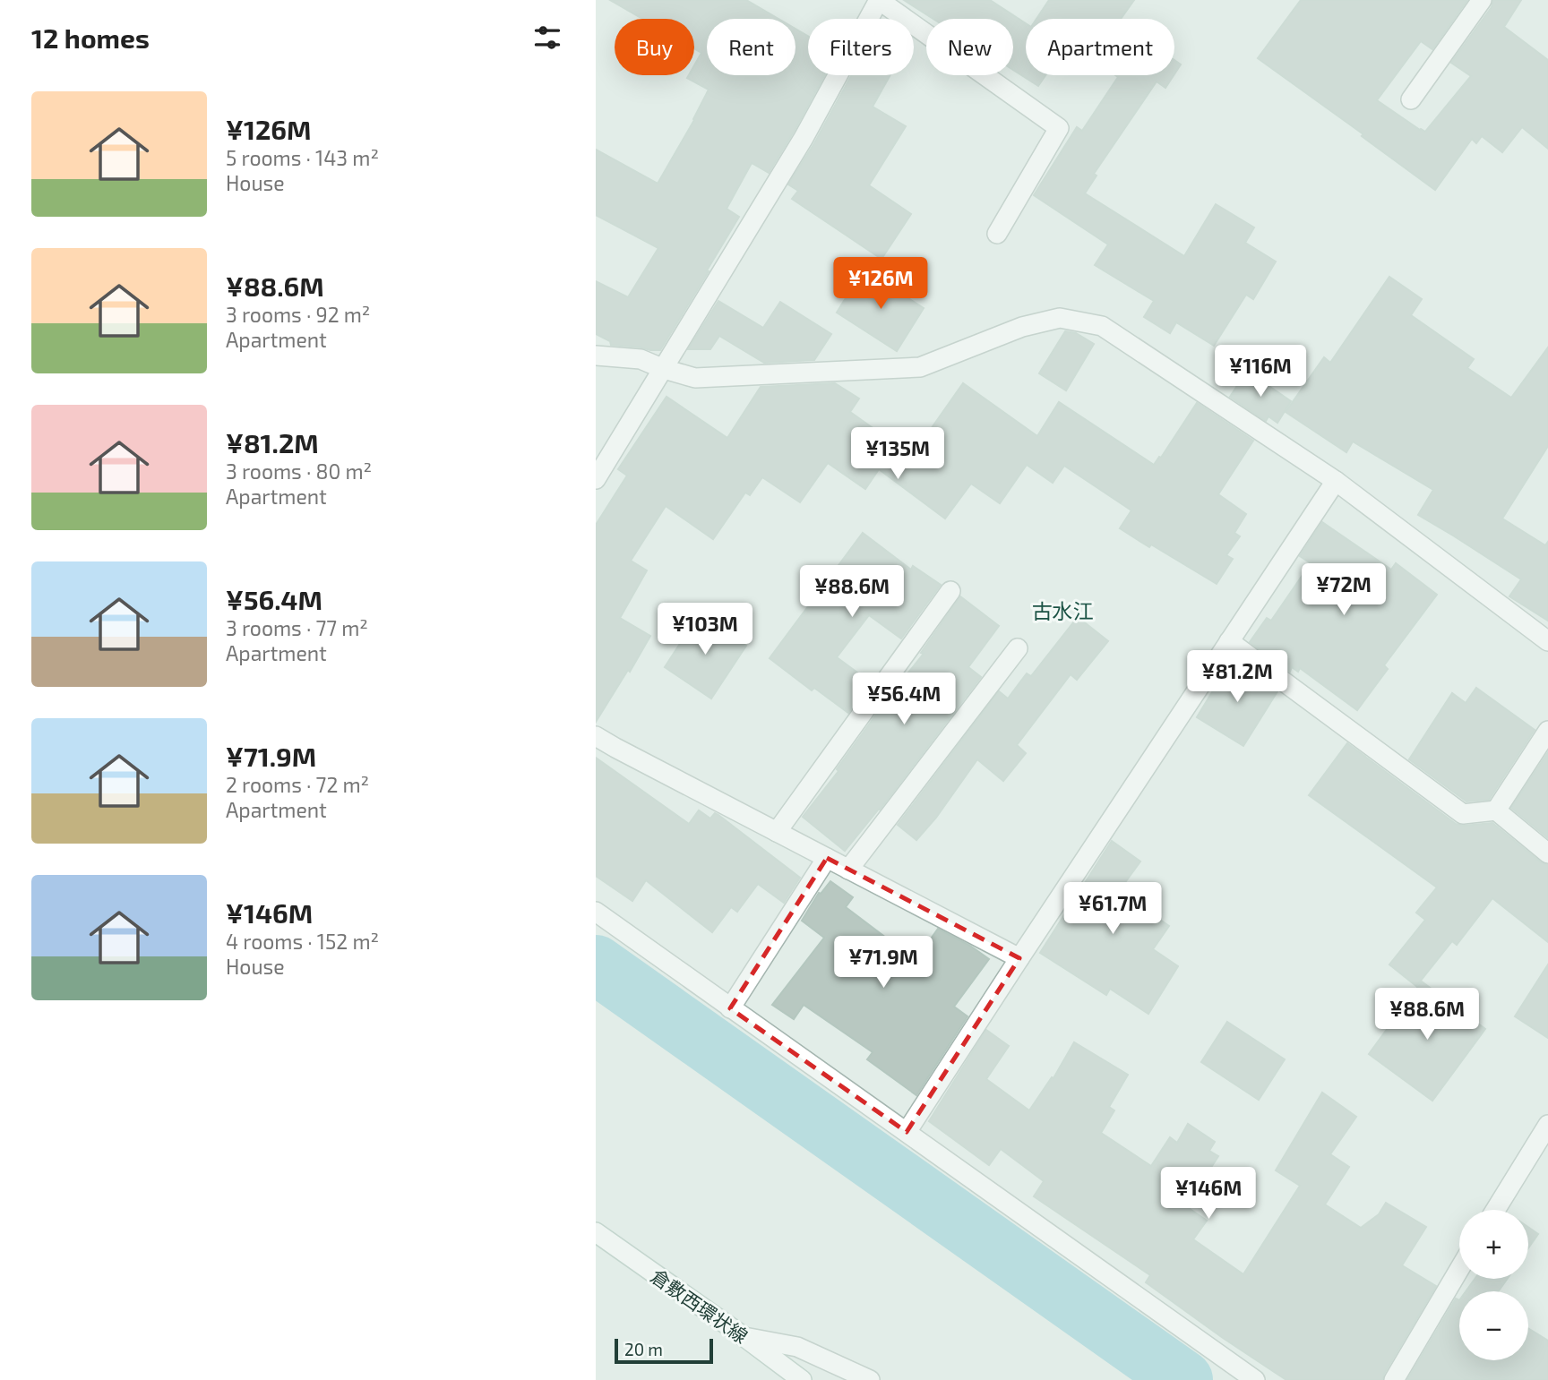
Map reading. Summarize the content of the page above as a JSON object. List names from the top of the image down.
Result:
{
  "streets": {
    "street": ["倉敷西環状線"]
  },
  "districts": ["古水江"],
  "scale_bar": "20 m",
  "page": {
    "heading": "12 homes",
    "chip": [
      "Buy",
      "Rent",
      "Filters",
      "New",
      "Apartment"
    ],
    "list": [
      {
        "name": "¥126M",
        "note": "5 rooms · 143 m² · House"
      },
      {
        "name": "¥88.6M",
        "note": "3 rooms · 92 m² · Apartment"
      },
      {
        "name": "¥81.2M",
        "note": "3 rooms · 80 m² · Apartment"
      },
      {
        "name": "¥56.4M",
        "note": "3 rooms · 77 m² · Apartment"
      },
      {
        "name": "¥71.9M",
        "note": "2 rooms · 72 m² · Apartment"
      },
      {
        "name": "¥146M",
        "note": "4 rooms · 152 m² · House"
      }
    ],
    "price": [
      "¥126M",
      "¥116M",
      "¥135M",
      "¥72M",
      "¥88.6M",
      "¥103M",
      "¥81.2M",
      "¥56.4M",
      "¥61.7M",
      "¥71.9M",
      "¥88.6M",
      "¥146M"
    ],
    "map_buttons": ["+", "−"],
    "scale": "20 m"
  }
}
